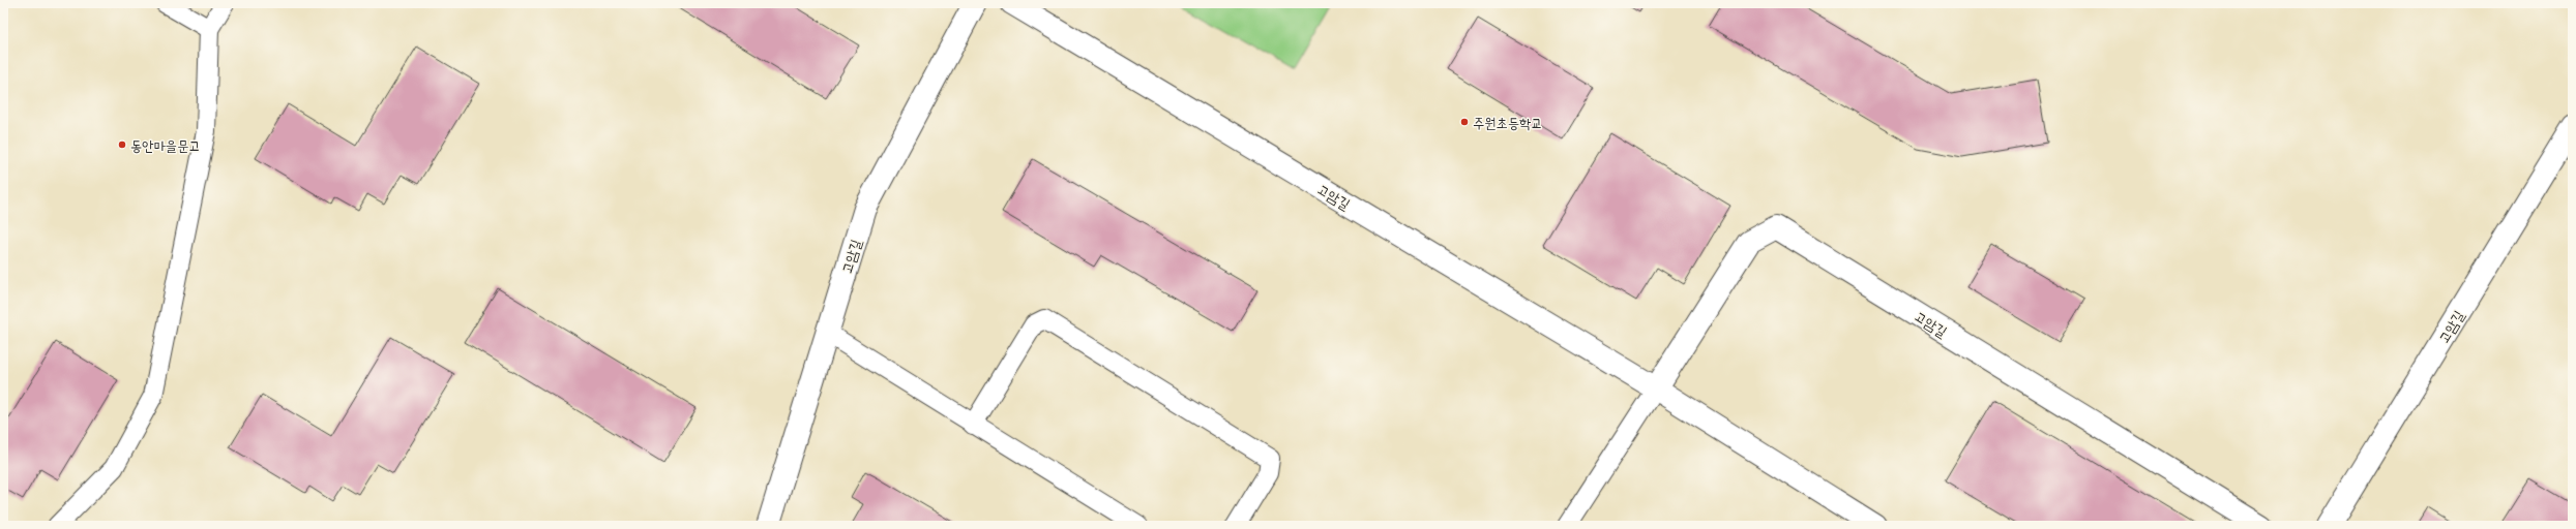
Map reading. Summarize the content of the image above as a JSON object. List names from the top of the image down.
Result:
{
  "streets": {
    "street": ["고암길"]
  },
  "places": ["주원초등학교", "동안마을문고"]
}
